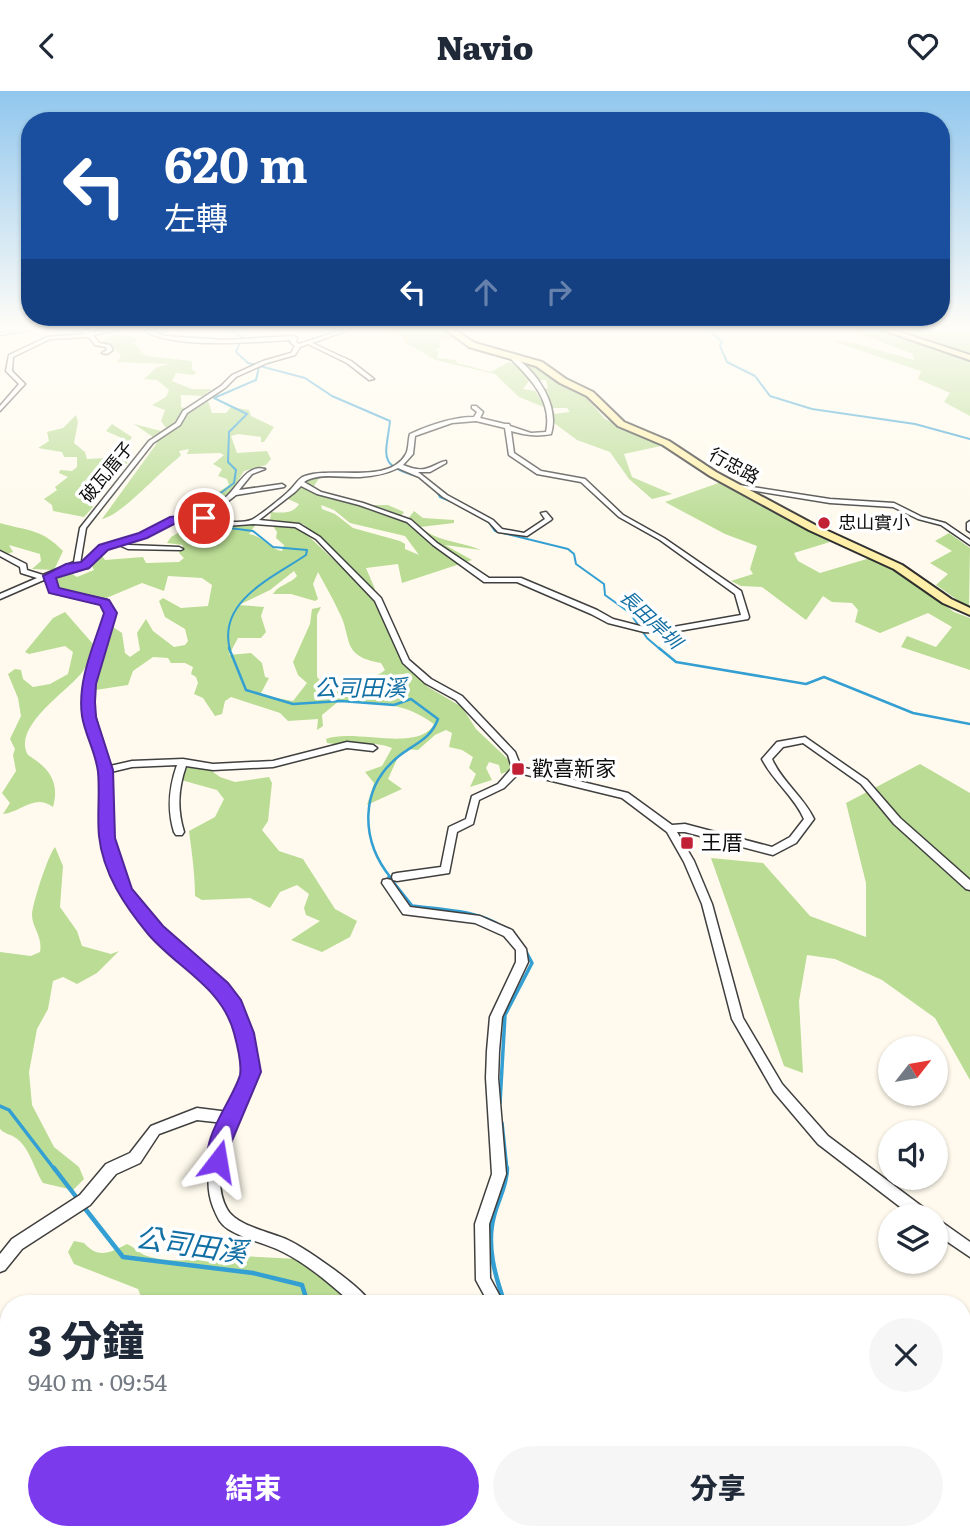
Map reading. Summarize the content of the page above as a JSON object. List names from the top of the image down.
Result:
{
  "streets": {
    "street": ["行忠路", "破瓦厝子"]
  },
  "water": ["長田岸圳", "公司田溪"],
  "places": {
    "other": ["忠山實小"],
    "transit": ["歡喜新家", "王厝"]
  },
  "north": "top right",
  "page": {
    "header": "Navio",
    "turn": ["620 m", "左轉"],
    "heading": ["3 分鐘", "940 m · 09:54"],
    "buttons": ["結束", "分享"]
  }
}
